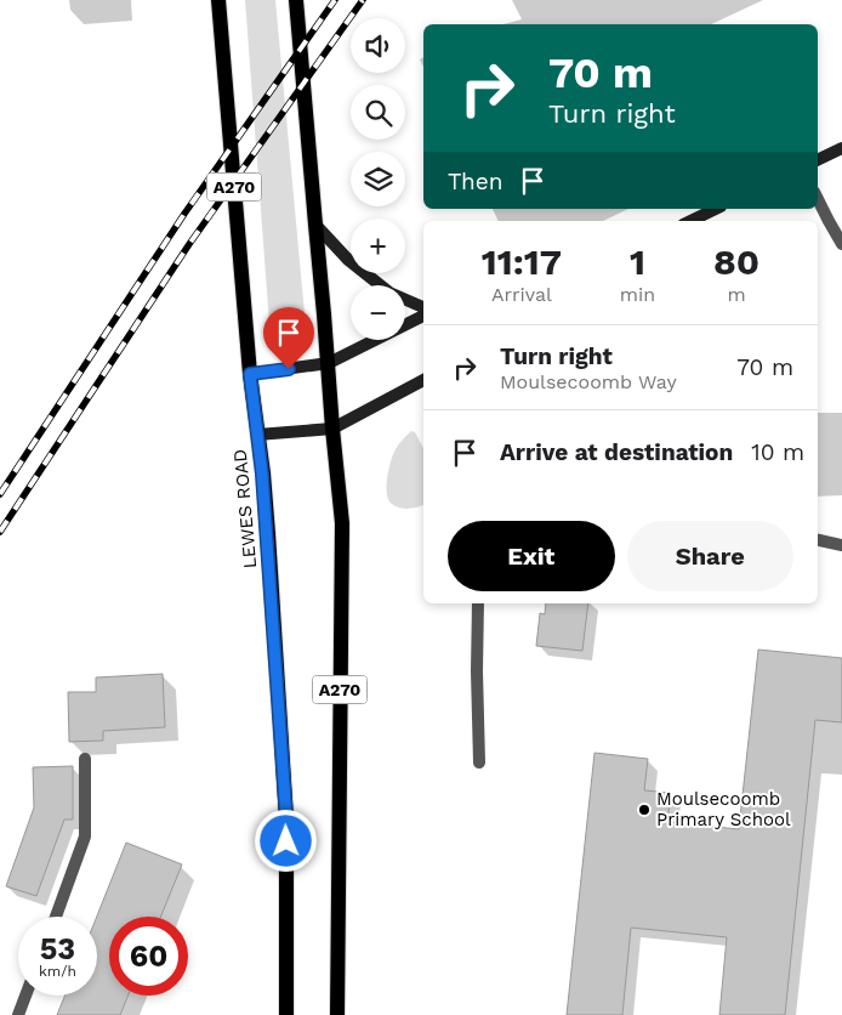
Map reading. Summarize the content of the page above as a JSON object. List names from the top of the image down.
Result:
{
  "streets": {
    "main road": ["A270", "LEWES ROAD"]
  },
  "places": ["Moulsecoomb Primary School"],
  "page": {
    "map_buttons": ["+", "−"],
    "turn": ["70 m", "Turn right"],
    "then": "Then",
    "eta": [
      "11:17",
      "Arrival",
      "1",
      "min",
      "80",
      "m"
    ],
    "list": [
      {
        "name": "Turn right",
        "note": "Moulsecoomb Way",
        "value": "70 m"
      },
      {
        "name": "Arrive at destination",
        "value": "10 m"
      }
    ],
    "buttons": ["Exit", "Share"],
    "speed": "53 km/h",
    "limit": "60"
  }
}
